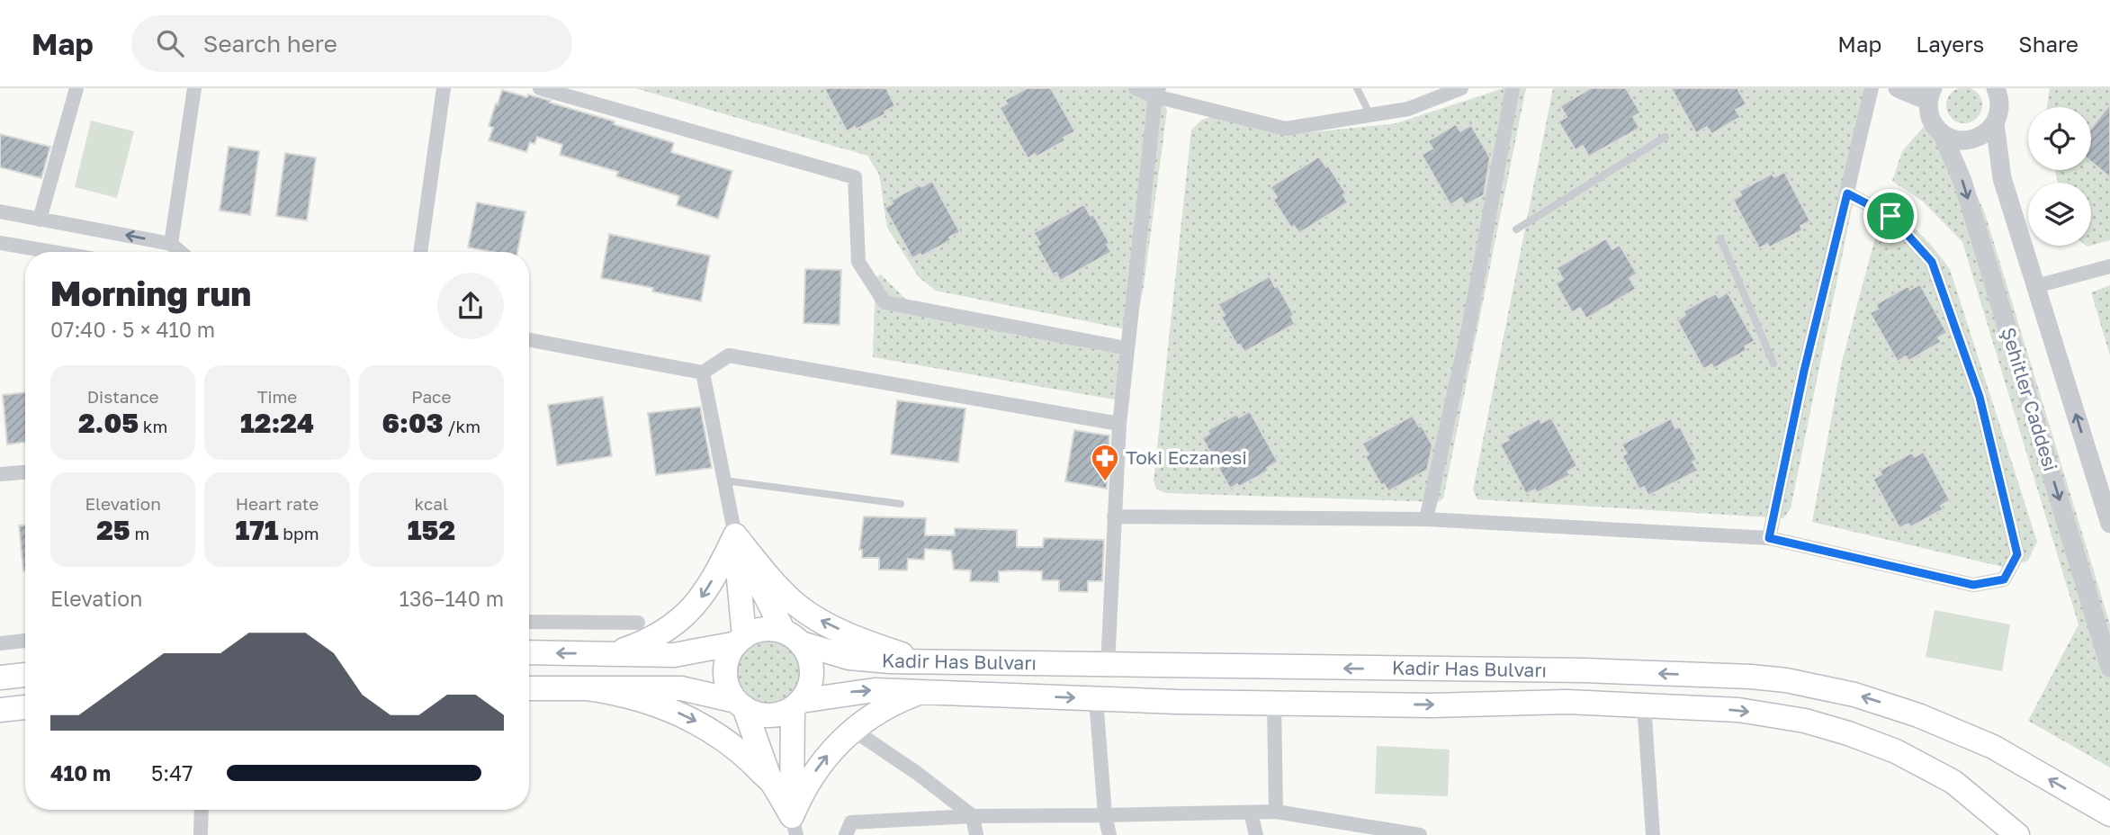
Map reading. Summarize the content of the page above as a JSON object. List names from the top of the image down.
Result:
{
  "streets": {
    "highway": ["Kadir Has Bulvarı"],
    "street": ["Şehitler Caddesi"]
  },
  "places": {
    "pharmacy": ["Toki Eczanesi"]
  },
  "page": {
    "header": "Map",
    "search": "Search here",
    "nav": ["Map", "Layers", "Share"],
    "heading": ["Morning run", "07:40 · 5 × 410 m"],
    "stats": [
      ["Distance", "2.05 km"],
      ["Time", "12:24"],
      ["Pace", "6:03 /km"],
      ["Elevation", "25 m"],
      ["Heart rate", "171 bpm"],
      ["kcal", "152"]
    ],
    "chart": ["Elevation", "136–140 m"],
    "list": [
      {
        "name": "410 m",
        "note": "5:47"
      }
    ]
  }
}
